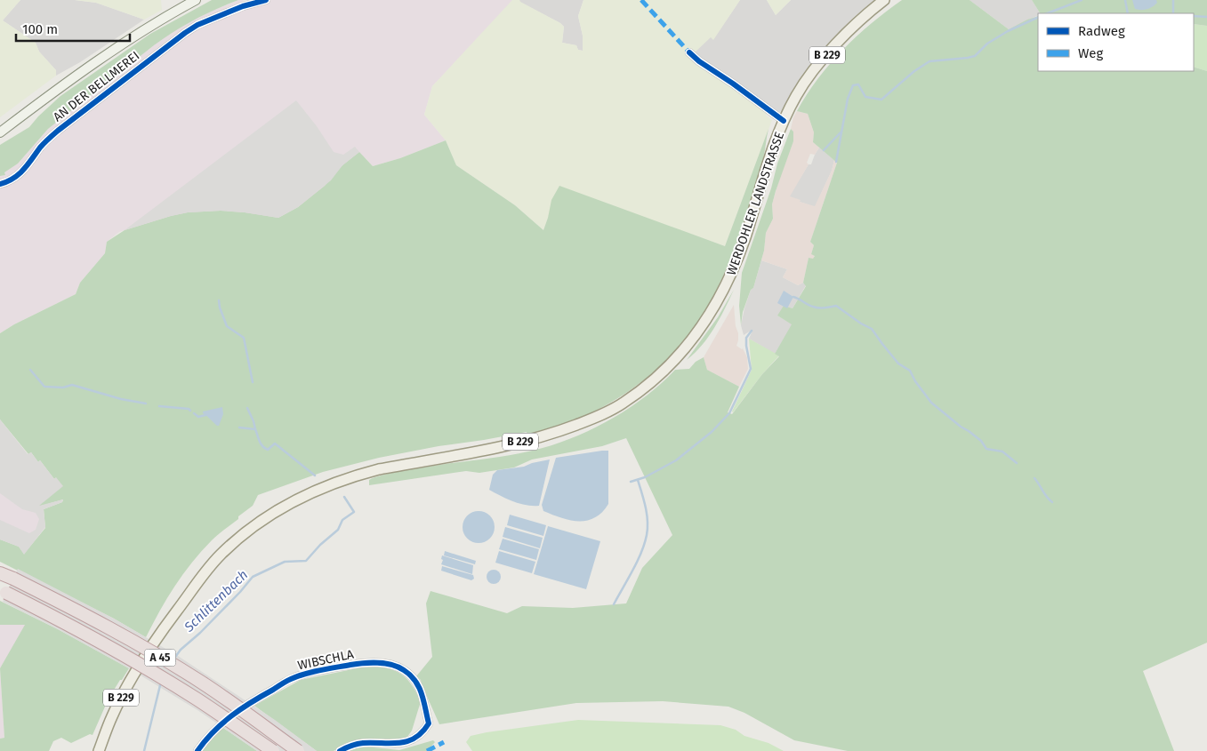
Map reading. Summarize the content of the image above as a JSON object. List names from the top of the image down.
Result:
{
  "streets": {
    "highway": ["A 45"],
    "main road": ["B 229", "WERDOHLER LANDSTRASSE"],
    "street": ["AN DER BELLMEREI", "WIBSCHLA"]
  },
  "water": ["Schlittenbach"],
  "legend": ["Radweg", "Weg"],
  "scale_bar": "100 m"
}
